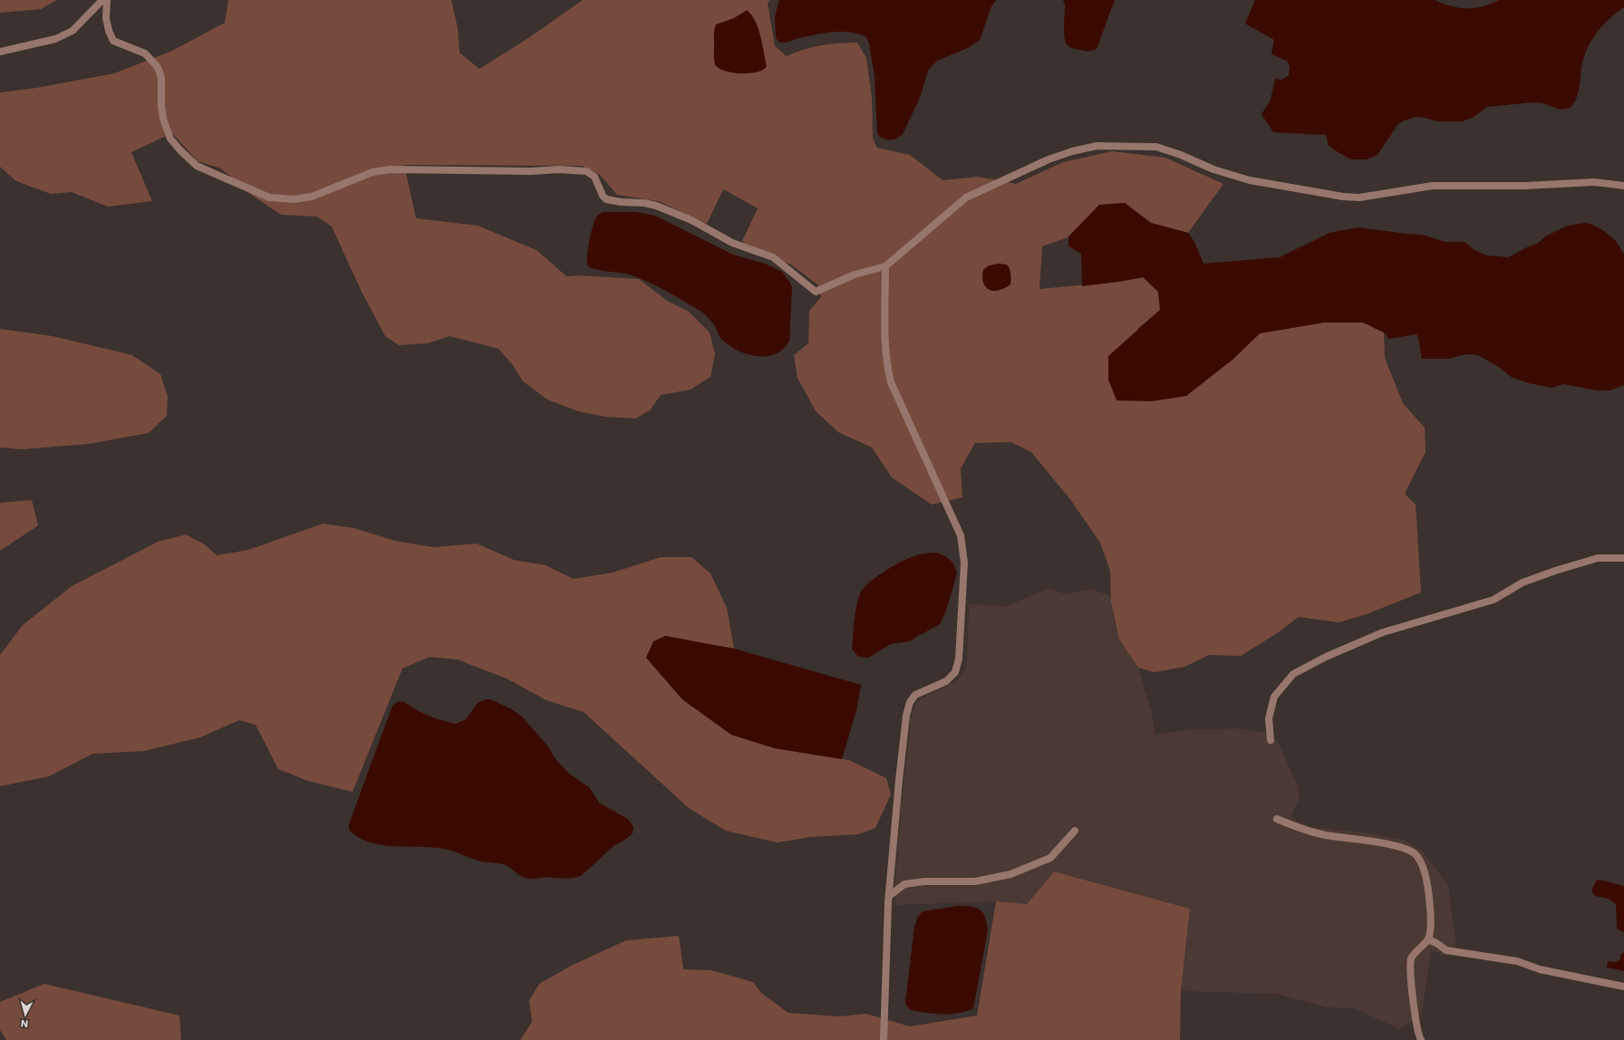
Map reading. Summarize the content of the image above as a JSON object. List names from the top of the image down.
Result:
{
  "north": "bottom"
}
